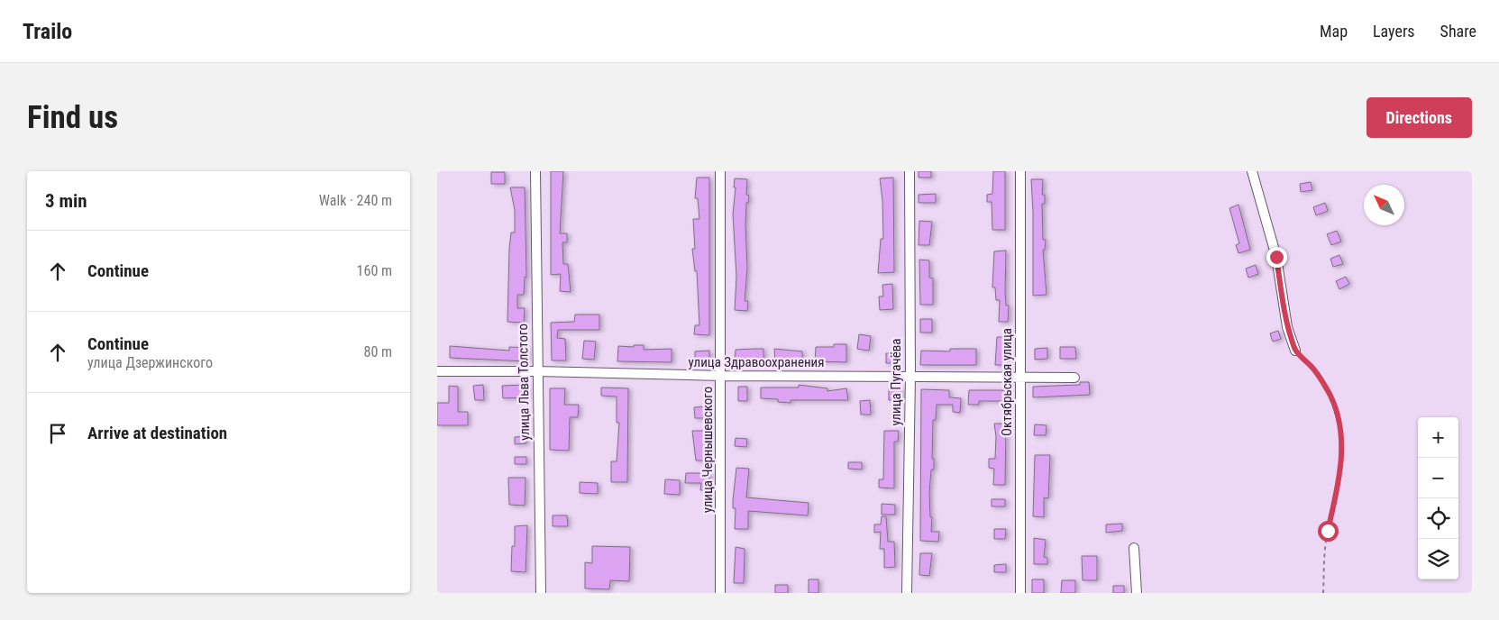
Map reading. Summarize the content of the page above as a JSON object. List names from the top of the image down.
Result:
{
  "streets": {
    "street": [
      "улица Здравоохранения",
      "улица Льва Толстого",
      "улица Пугачёва",
      "Октябрьская улица",
      "улица Чернышевского"
    ]
  },
  "crossings": [
    ["улица Здравоохранения", "улица Льва Толстого"],
    ["улица Здравоохранения", "улица Пугачёва"],
    ["улица Здравоохранения", "Октябрьская улица"],
    ["улица Здравоохранения", "улица Чернышевского"]
  ],
  "north": "top left",
  "page": {
    "header": "Trailo",
    "nav": ["Map", "Layers", "Share"],
    "buttons": "Directions",
    "title": "Find us",
    "heading": ["3 min", "Walk · 240 m"],
    "list": [
      ["Continue", "160 m"],
      ["Continue", "улица Дзержинского", "80 m"],
      "Arrive at destination"
    ],
    "map_buttons": ["+", "−"]
  }
}
